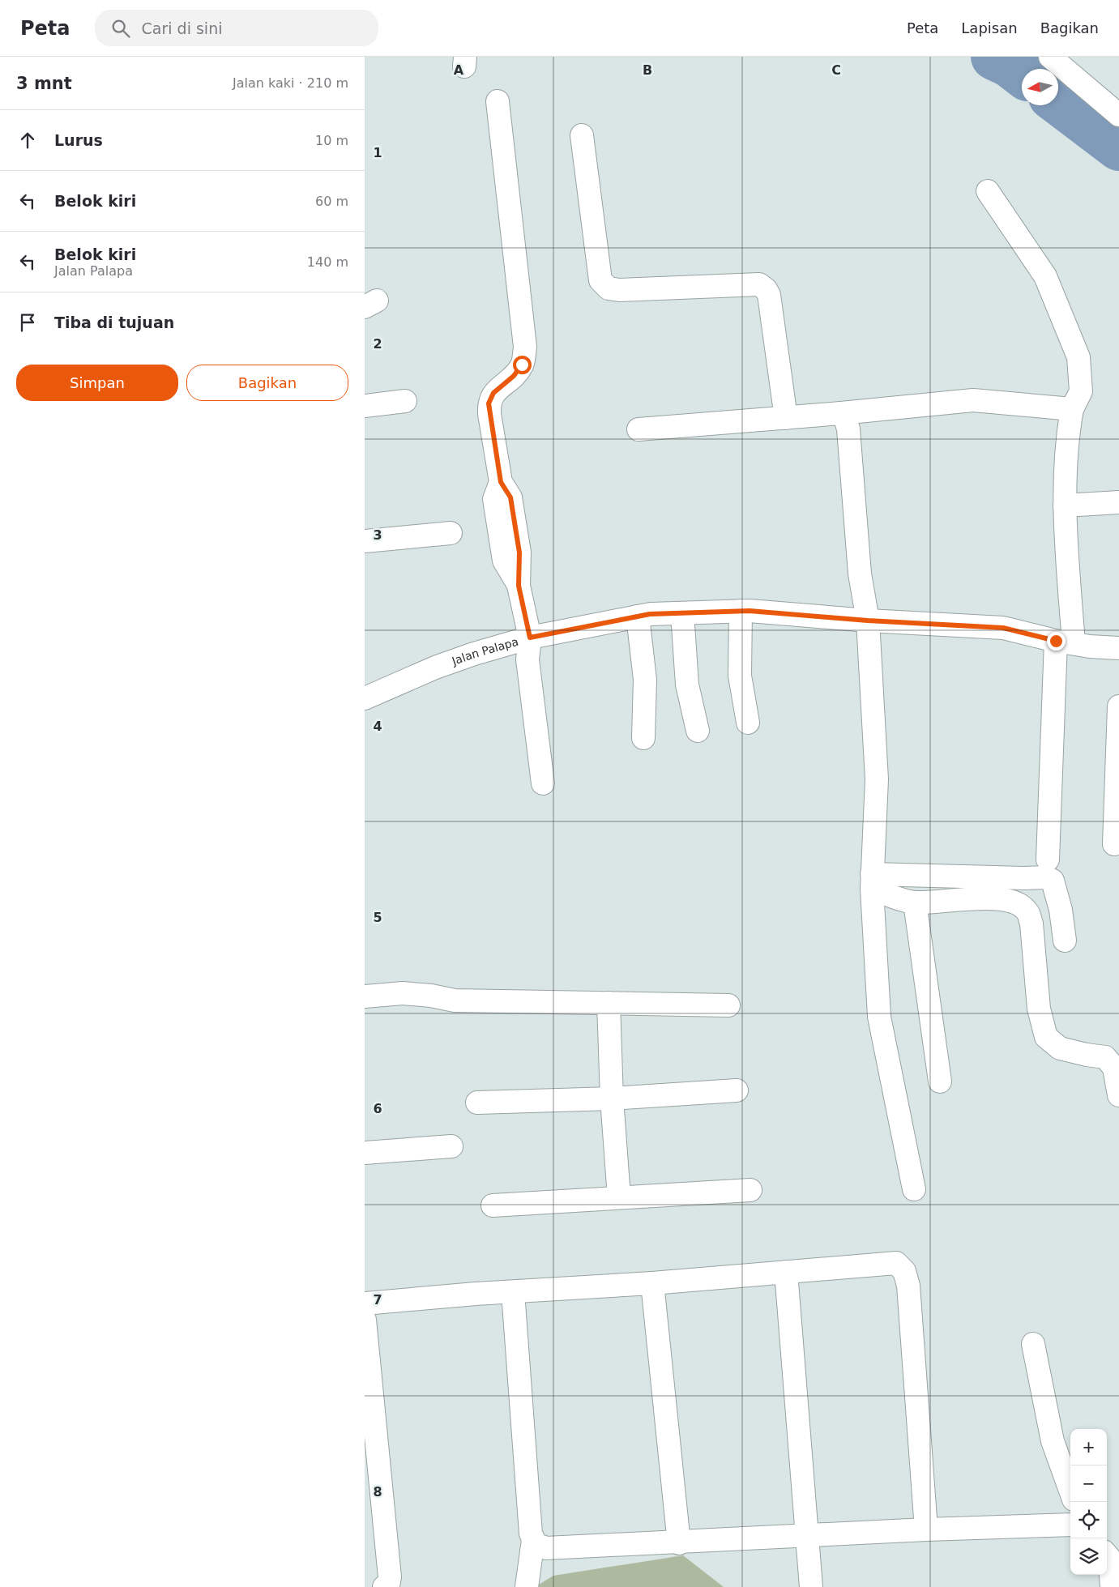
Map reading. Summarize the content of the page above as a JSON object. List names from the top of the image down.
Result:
{
  "streets": {
    "street": ["Jalan Palapa"]
  },
  "north": "left",
  "page": {
    "header": "Peta",
    "search": "Cari di sini",
    "nav": ["Peta", "Lapisan", "Bagikan"],
    "heading": ["3 mnt", "Jalan kaki · 210 m"],
    "list": [
      ["Lurus", "10 m"],
      ["Belok kiri", "60 m"],
      ["Belok kiri", "Jalan Palapa", "140 m"],
      "Tiba di tujuan"
    ],
    "buttons": ["Simpan", "Bagikan"],
    "map_buttons": ["+", "−"]
  },
  "grid": {
    "columns": ["A", "B", "C"],
    "rows": [
      "1",
      "2",
      "3",
      "4",
      "5",
      "6",
      "7",
      "8"
    ]
  }
}
